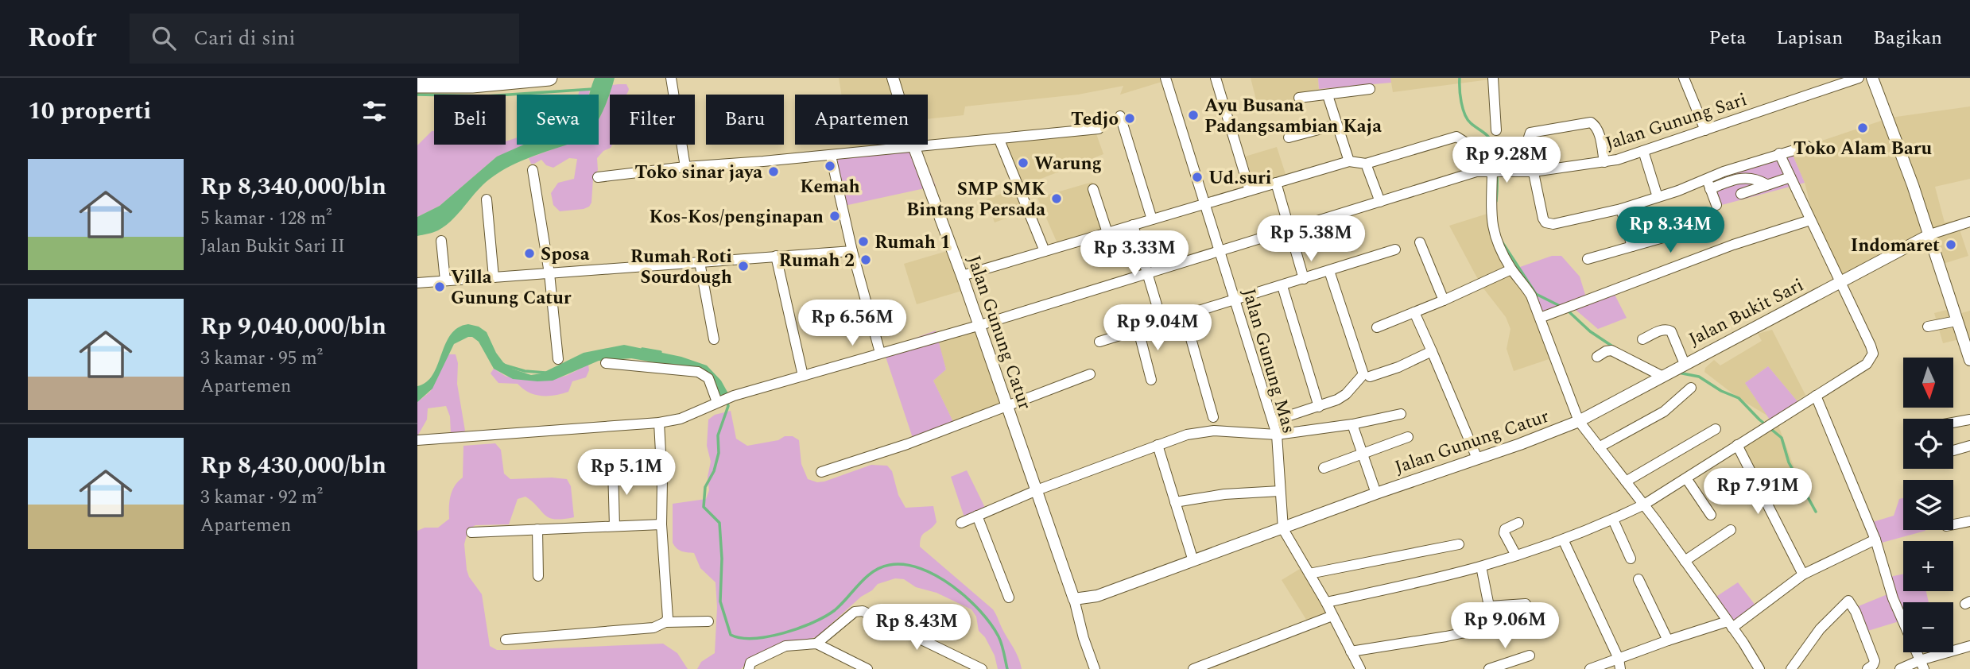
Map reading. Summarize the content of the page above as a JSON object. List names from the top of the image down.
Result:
{
  "streets": {
    "street": [
      "Jalan Gunung Sari",
      "Jalan Bukit Sari",
      "Jalan Gunung Catur",
      "Jalan Gunung Mas"
    ]
  },
  "crossings": [
    ["Jalan Gunung Sari", "Jalan Gunung Catur"],
    ["Jalan Gunung Sari", "Jalan Gunung Mas"],
    ["Jalan Bukit Sari", "Jalan Gunung Catur"],
    ["Jalan Gunung Catur", "Jalan Gunung Mas"]
  ],
  "places": [
    "Ayu Busana Padangsambian Kaja",
    "Tedjo",
    "Toko Alam Baru",
    "Warung",
    "Kemah",
    "Toko sinar jaya",
    "Ud.suri",
    "SMP SMK Bintang Persada",
    "Kos-Kos/penginapan",
    "Rumah 1",
    "Indomaret",
    "Sposa",
    "Rumah 2",
    "Rumah Roti Sourdough",
    "Villa Gunung Catur"
  ],
  "north": "bottom",
  "page": {
    "header": "Roofr",
    "search": "Cari di sini",
    "nav": ["Peta", "Lapisan", "Bagikan"],
    "heading": "10 properti",
    "chip": [
      "Beli",
      "Sewa",
      "Filter",
      "Baru",
      "Apartemen"
    ],
    "price": [
      "Rp 9.28M",
      "Rp 8.34M",
      "Rp 5.38M",
      "Rp 3.33M",
      "Rp 6.56M",
      "Rp 9.04M",
      "Rp 5.1M",
      "Rp 7.91M",
      "Rp 9.06M",
      "Rp 8.43M"
    ],
    "list": [
      {
        "name": "Rp 8,340,000/bln",
        "note": "5 kamar · 128 m² · Jalan Bukit Sari II"
      },
      {
        "name": "Rp 9,040,000/bln",
        "note": "3 kamar · 95 m² · Apartemen"
      },
      {
        "name": "Rp 8,430,000/bln",
        "note": "3 kamar · 92 m² · Apartemen"
      }
    ],
    "map_buttons": ["+", "−"]
  }
}
